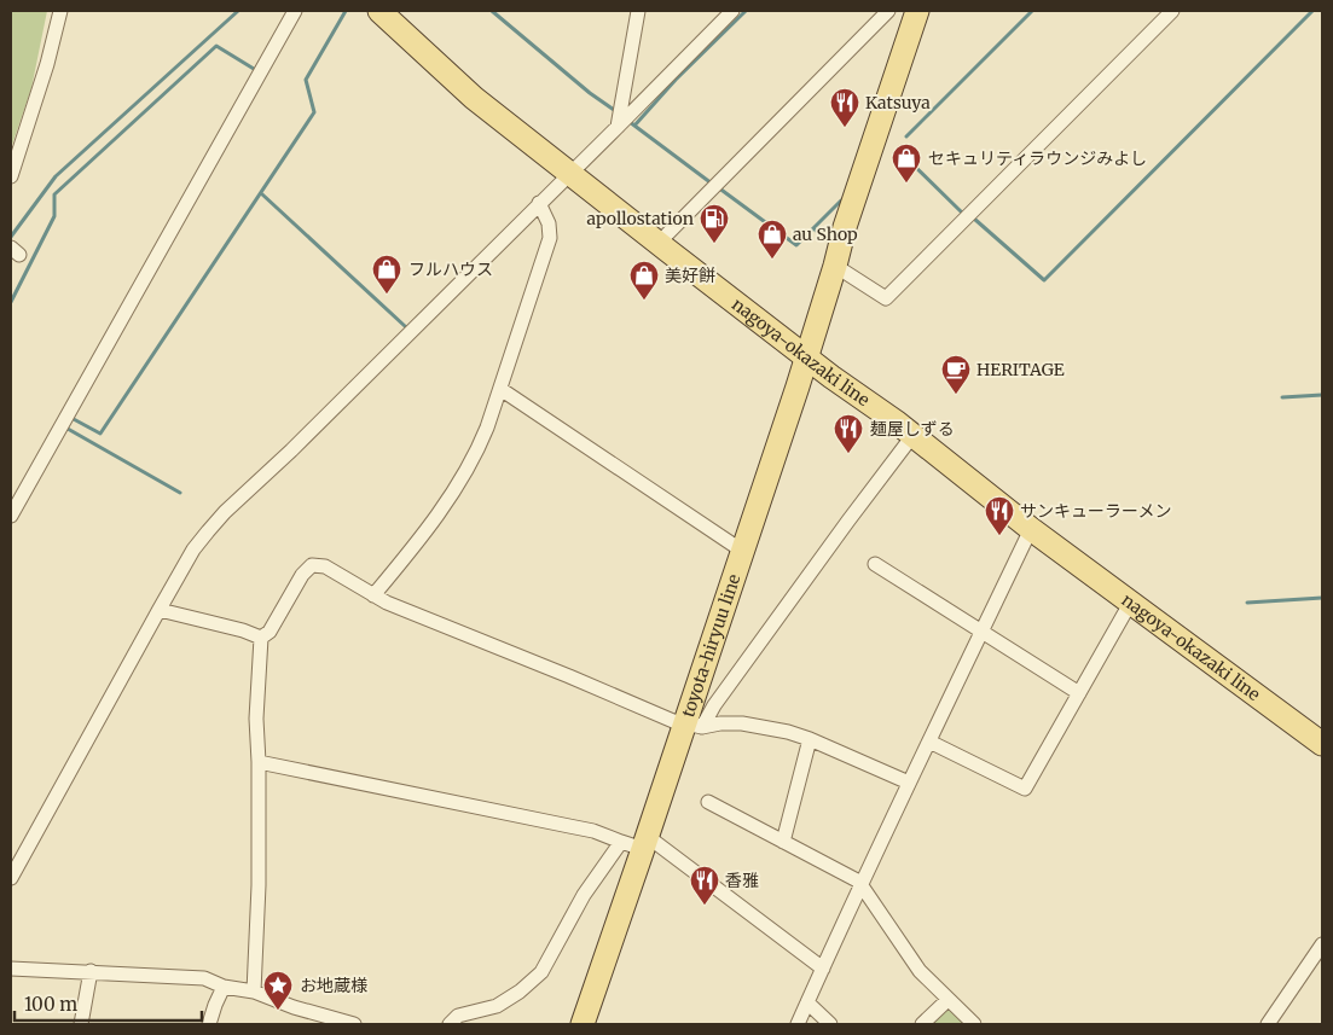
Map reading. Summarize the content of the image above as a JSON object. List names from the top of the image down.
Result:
{
  "streets": {
    "main road": ["nagoya-okazaki line", "toyota-hiryuu line"]
  },
  "crossings": [
    ["nagoya-okazaki line", "toyota-hiryuu line"]
  ],
  "places": {
    "restaurant": [
      "Katsuya",
      "麺屋しずる",
      "サンキューラーメン",
      "香雅"
    ],
    "shop": [
      "セキュリティラウンジみよし",
      "au Shop",
      "フルハウス",
      "美好餅"
    ],
    "fuel station": ["apollostation"],
    "cafe": ["HERITAGE"],
    "place": ["お地蔵様"]
  },
  "scale_bar": "100 m"
}
